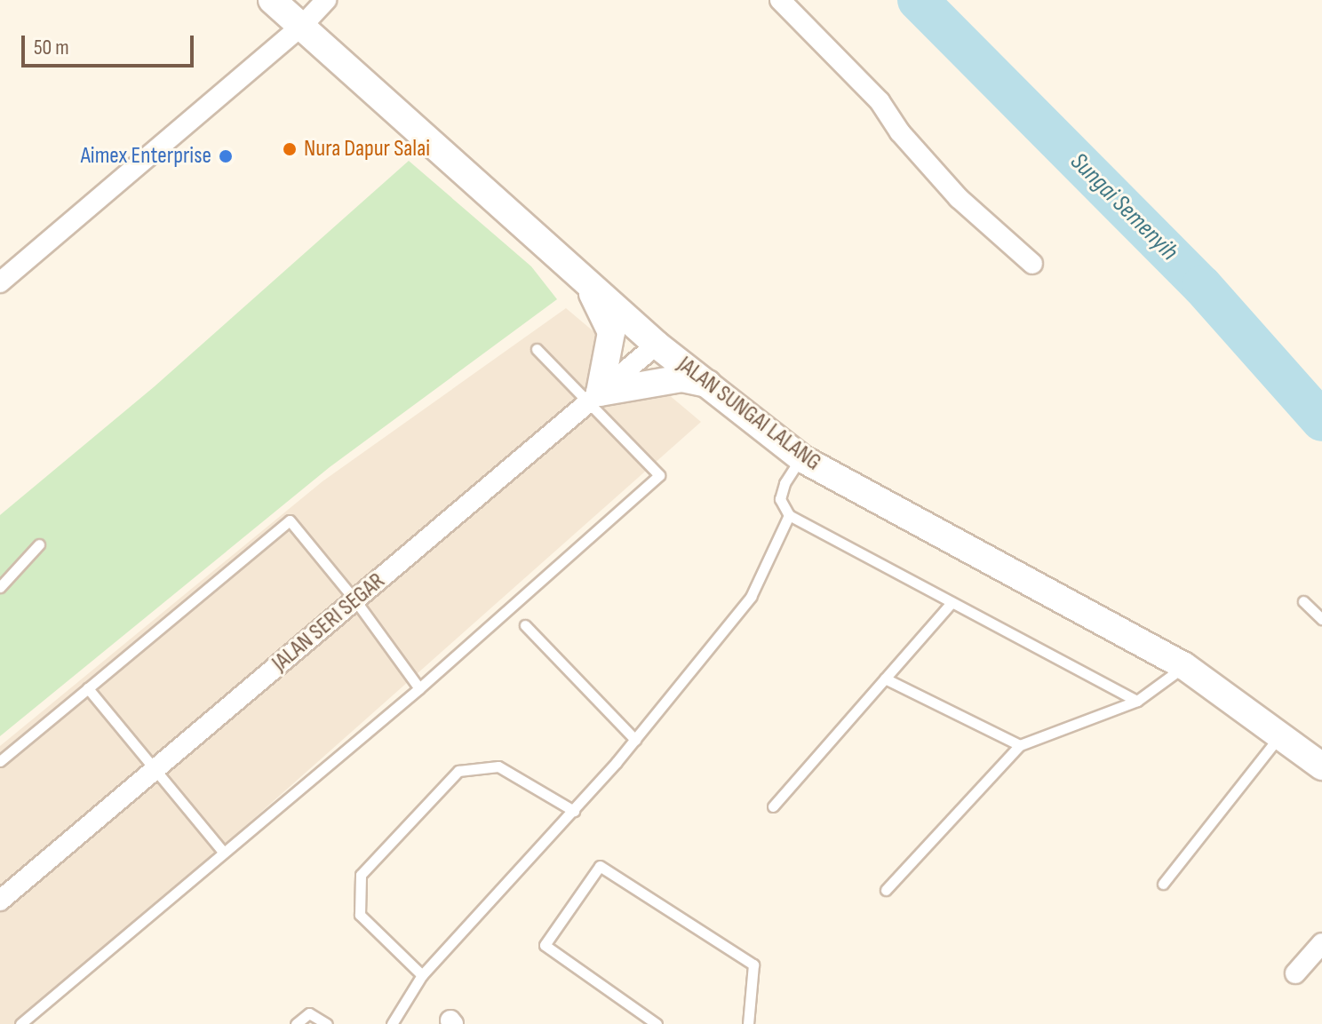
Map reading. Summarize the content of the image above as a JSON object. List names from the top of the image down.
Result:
{
  "streets": {
    "street": ["JALAN SUNGAI LALANG", "JALAN SERI SEGAR"]
  },
  "crossings": [
    ["JALAN SUNGAI LALANG", "JALAN SERI SEGAR"]
  ],
  "water": ["Sungai Semenyih"],
  "places": ["Nura Dapur Salai", "Aimex Enterprise"],
  "scale_bar": "50 m"
}
